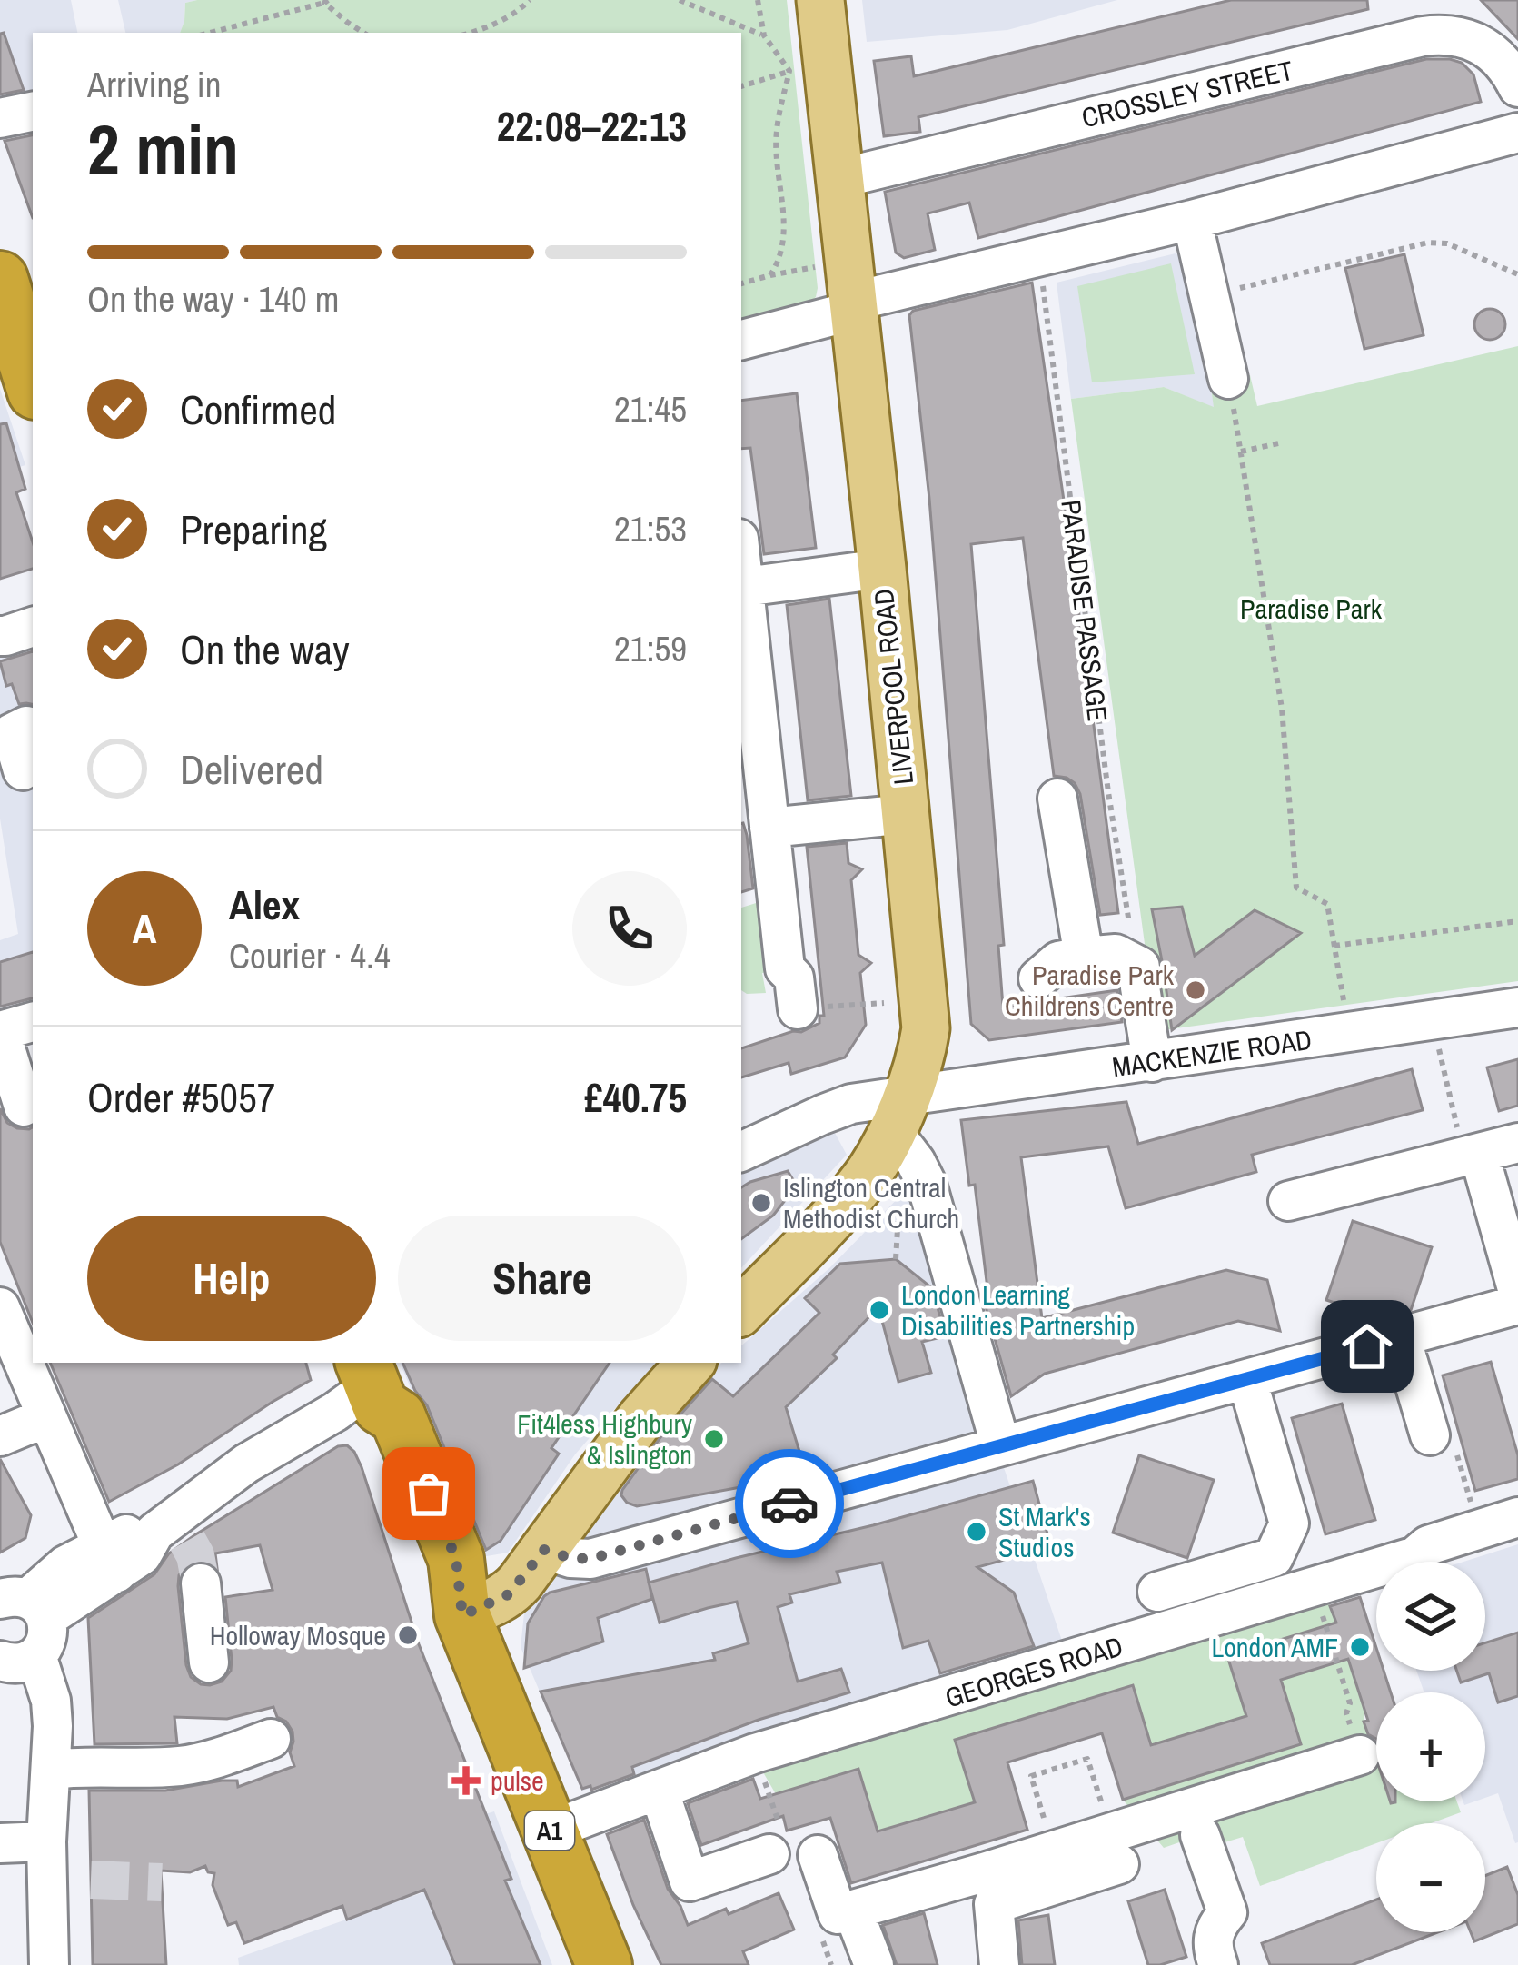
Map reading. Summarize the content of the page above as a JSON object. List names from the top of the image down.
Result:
{
  "streets": {
    "highway": ["A1"],
    "main road": ["LIVERPOOL ROAD"],
    "street": ["CROSSLEY STREET", "MACKENZIE ROAD", "GEORGES ROAD"],
    "path": ["PARADISE PASSAGE"]
  },
  "crossings": [
    ["CROSSLEY STREET", "LIVERPOOL ROAD"],
    ["LIVERPOOL ROAD", "MACKENZIE ROAD"],
    ["GEORGES ROAD", "A1"]
  ],
  "parks": ["Paradise Park"],
  "places": {
    "other": [
      "Paradise Park Childrens Centre",
      "Islington Central Methodist Church",
      "London Learning Disabilities Partnership",
      "Fit4less Highbury & Islington",
      "St Mark's Studios",
      "Holloway Mosque",
      "London AMF"
    ],
    "health": ["pulse"]
  },
  "page": {
    "heading": ["2 min", "Arriving in", "22:08–22:13"],
    "panel": [
      "Alex",
      "Courier · 4.4",
      "Order #5057",
      "£40.75"
    ],
    "bar": "On the way · 140 m",
    "list": [
      ["Confirmed", "21:45"],
      ["Preparing", "21:53"],
      ["On the way", "21:59"],
      "Delivered"
    ],
    "round": "A",
    "buttons": ["Help", "Share"],
    "map_buttons": ["+", "−"]
  }
}
